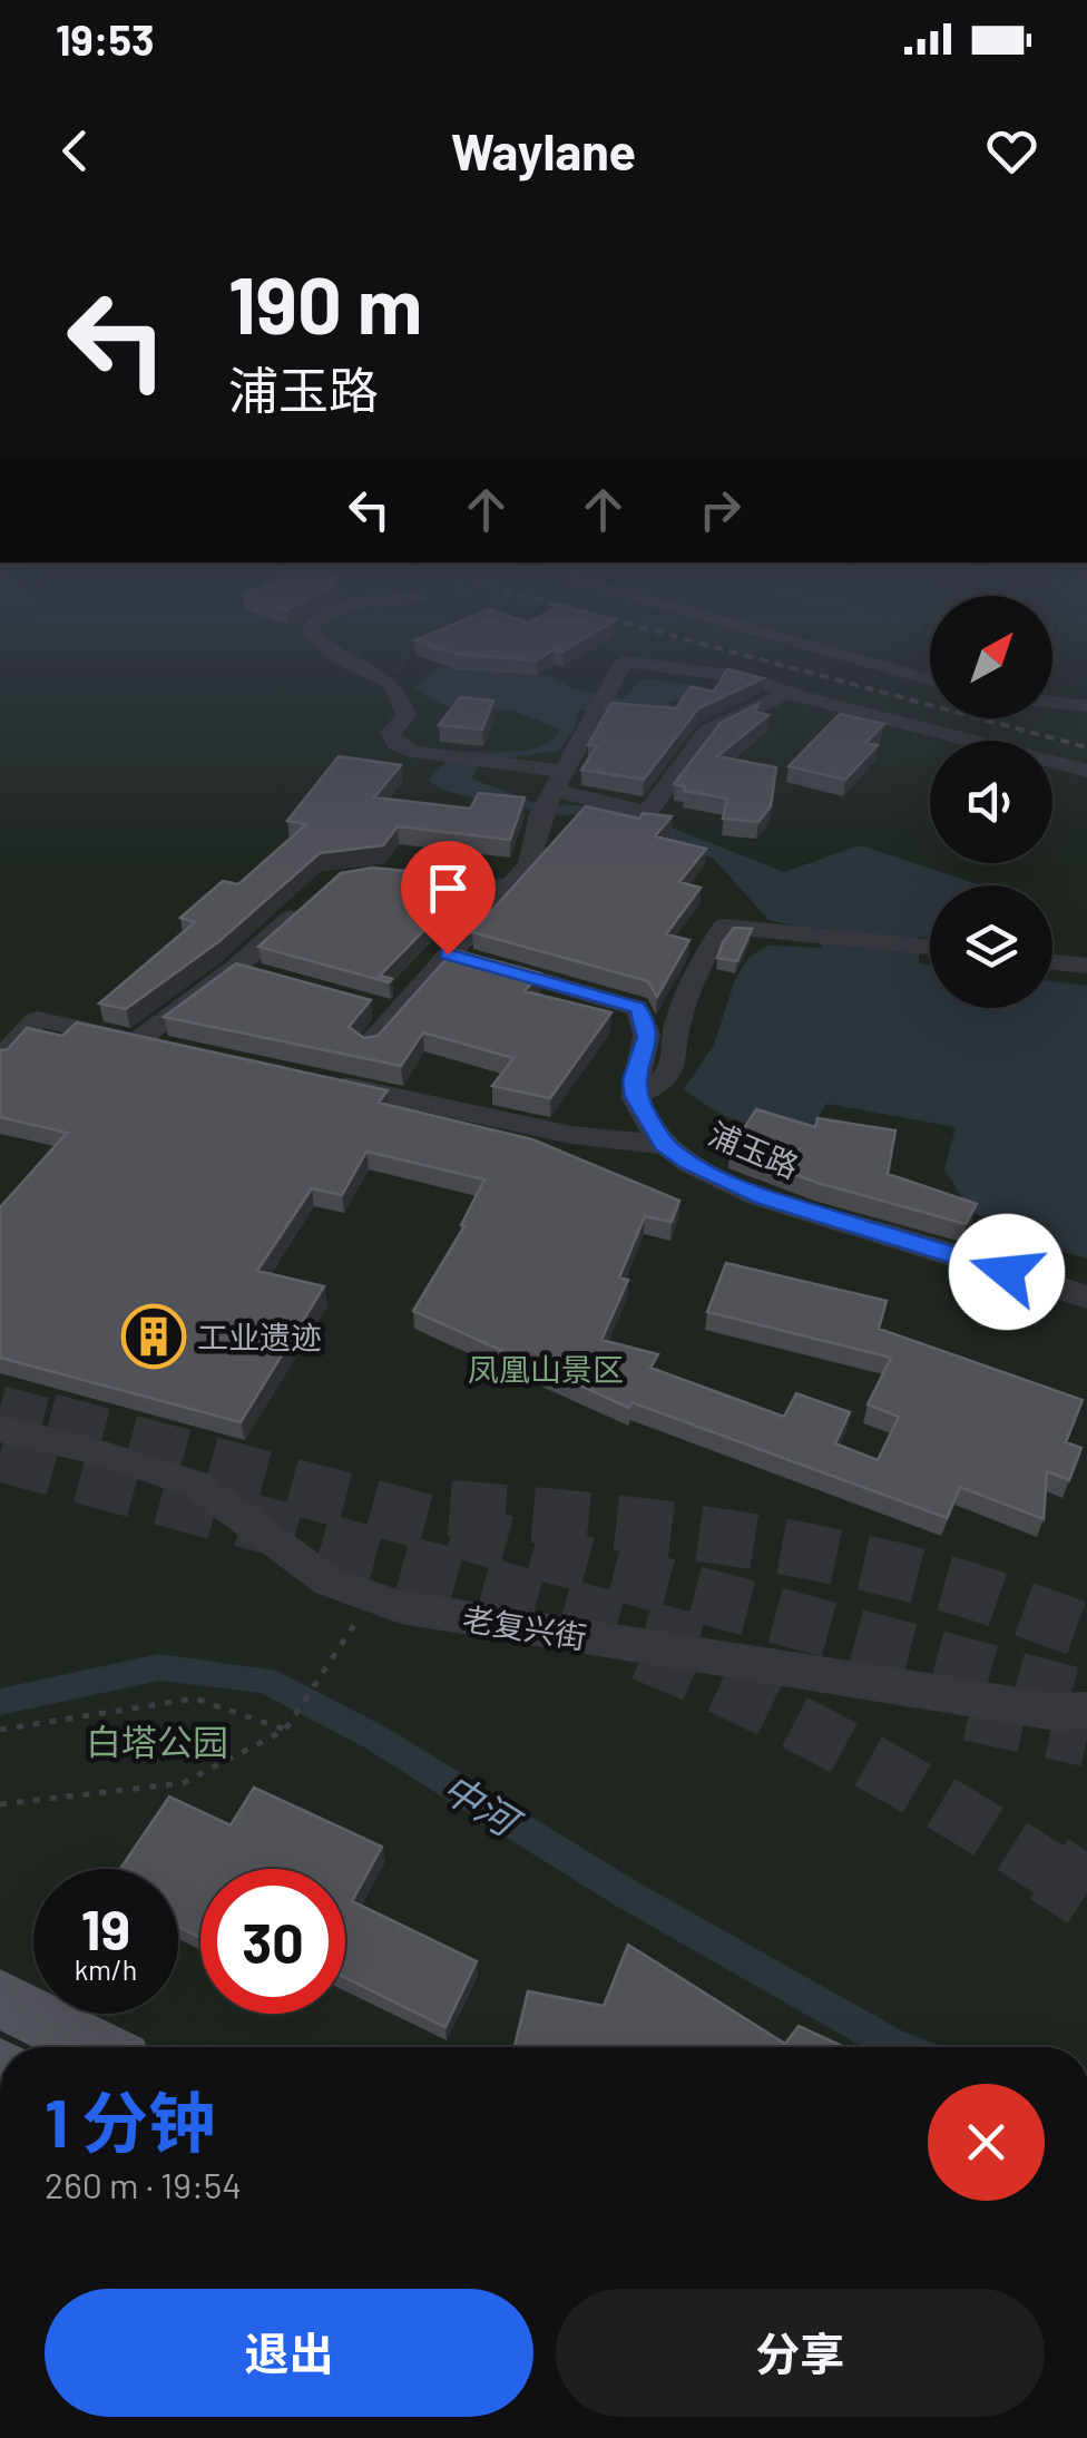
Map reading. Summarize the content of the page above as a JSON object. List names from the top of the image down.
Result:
{
  "streets": {
    "street": ["浦玉路", "老复兴街"]
  },
  "water": ["中河"],
  "parks": ["凤凰山景区", "白塔公园"],
  "places": {
    "building": ["工业遗迹"]
  },
  "north": "top right",
  "page": {
    "status": "19:53",
    "header": "Waylane",
    "turn": ["190 m", "浦玉路"],
    "speed": "19 km/h",
    "limit": "30",
    "heading": ["1 分钟", "260 m · 19:54"],
    "buttons": ["退出", "分享"]
  }
}
